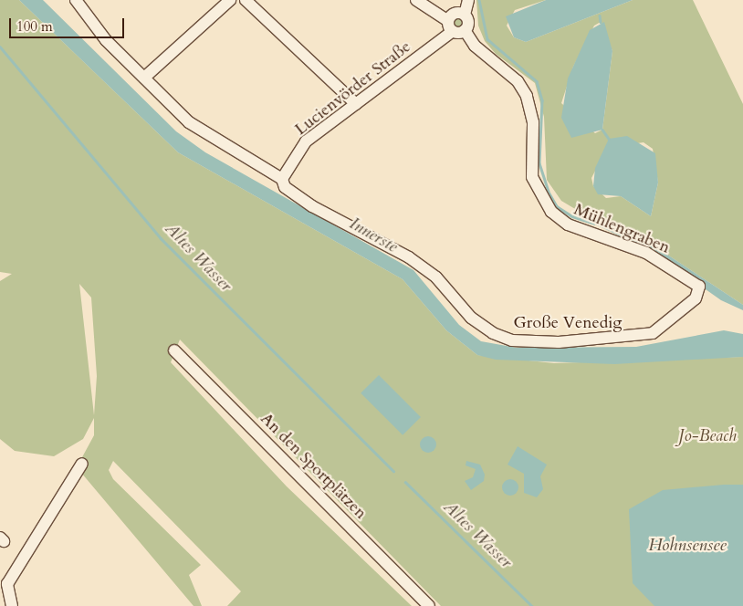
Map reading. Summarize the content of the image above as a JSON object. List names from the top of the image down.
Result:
{
  "streets": {
    "street": [
      "Lucienvörder Straße",
      "Mühlengraben",
      "Große Venedig",
      "An den Sportplätzen"
    ]
  },
  "crossings": [
    ["Lucienvörder Straße", "Große Venedig"],
    ["Mühlengraben", "Große Venedig"]
  ],
  "water": ["Innerste", "Altes Wasser", "Hohnsensee"],
  "parks": ["Jo-Beach"],
  "scale_bar": "100 m"
}
